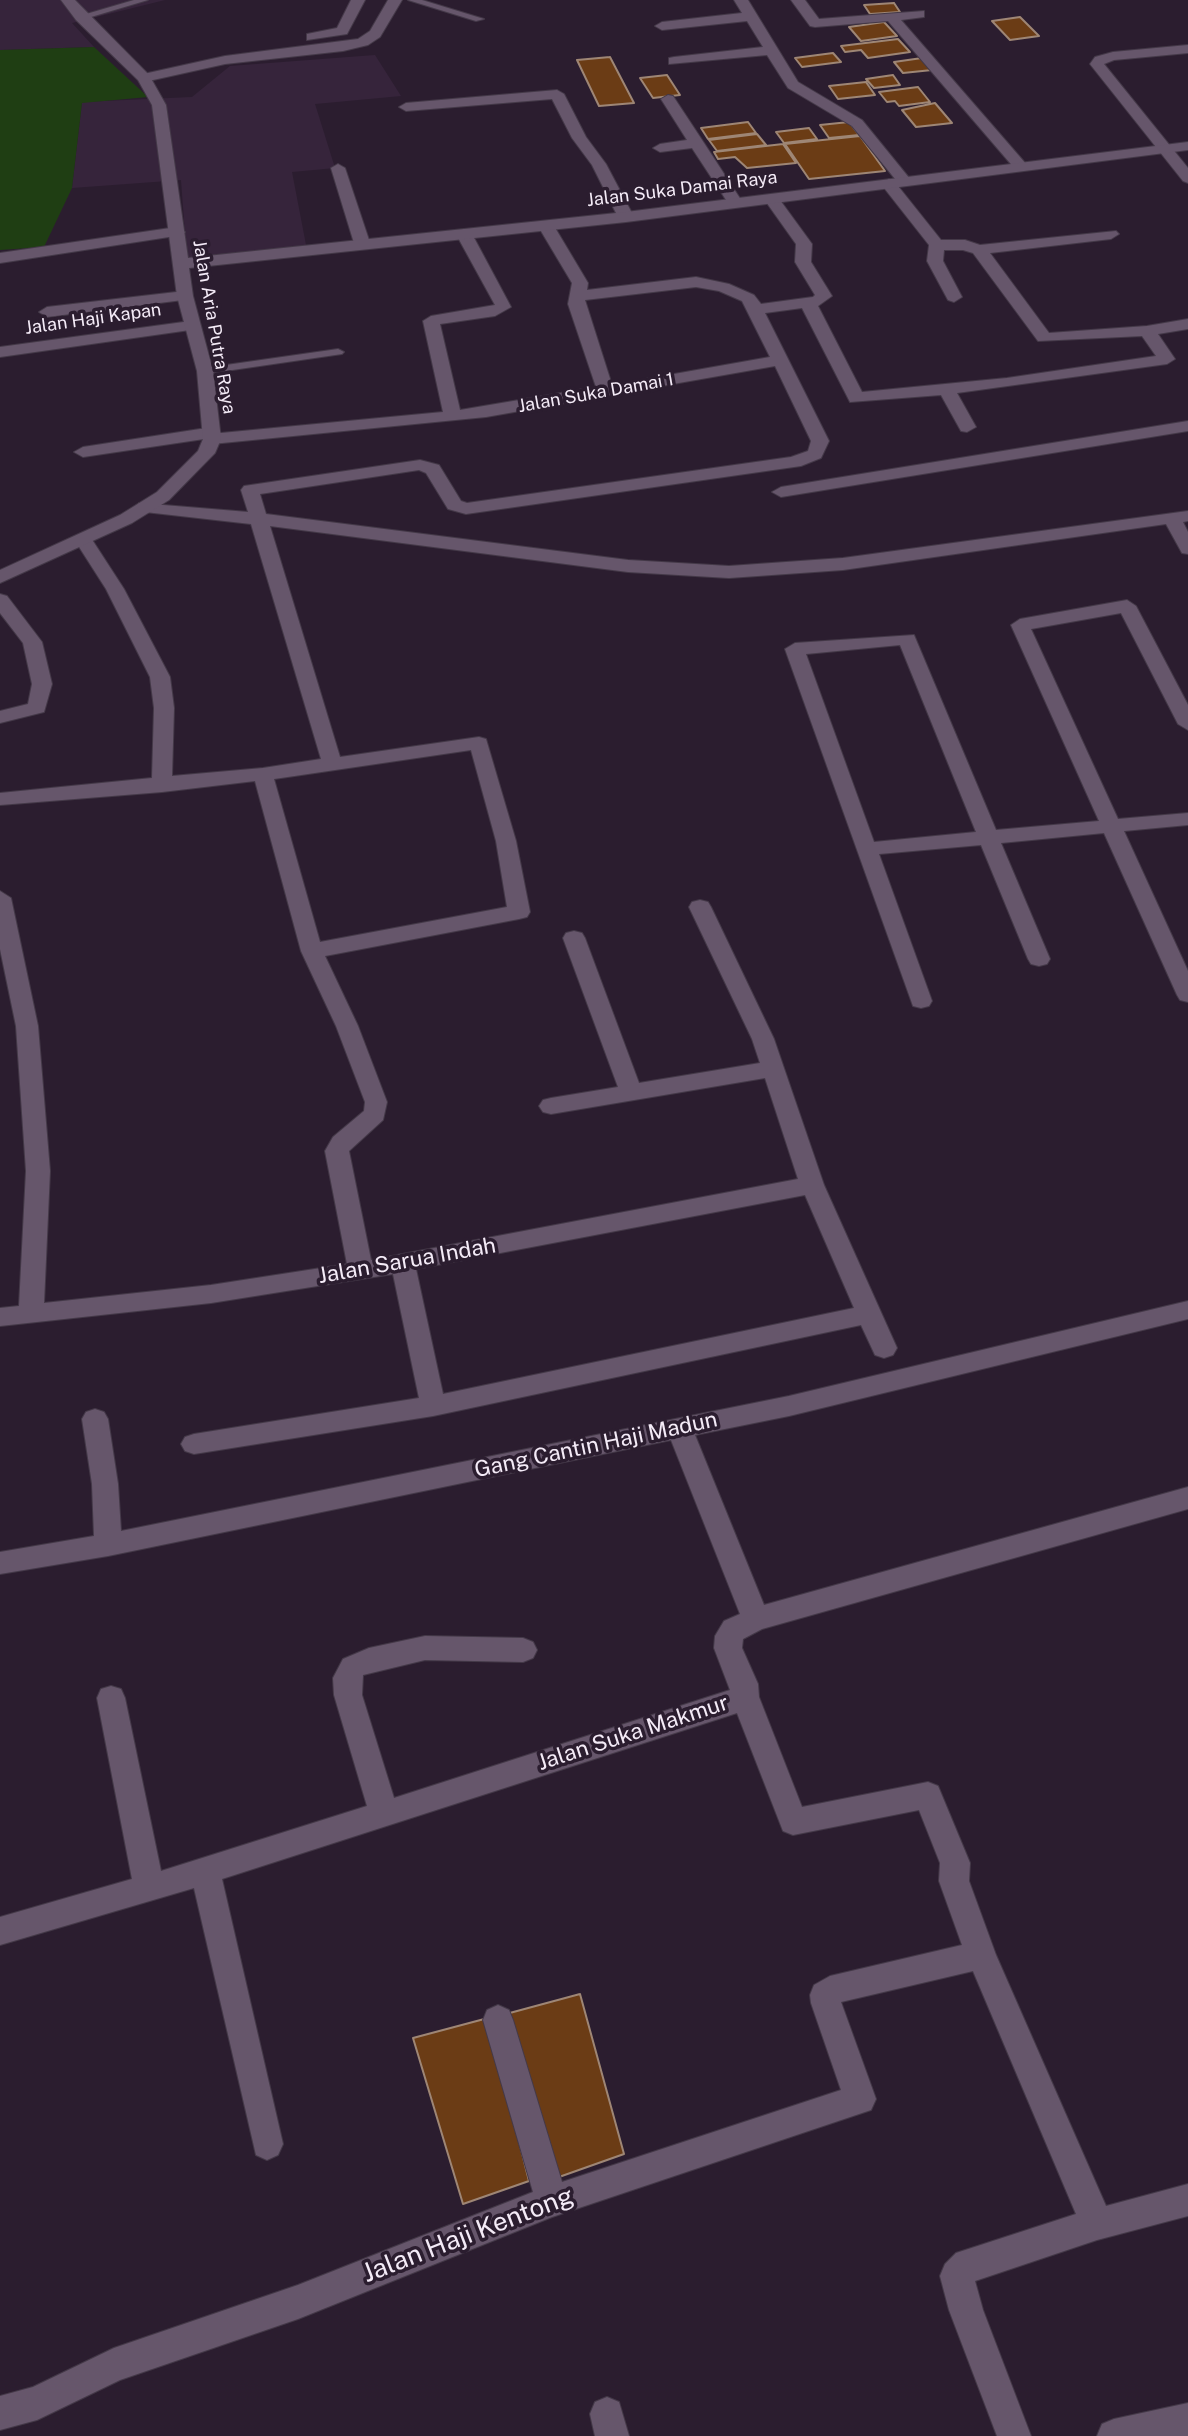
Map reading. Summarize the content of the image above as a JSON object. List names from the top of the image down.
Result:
{
  "streets": {
    "street": [
      "Jalan Suka Damai Raya",
      "Jalan Haji Kapan",
      "Jalan Aria Putra Raya",
      "Jalan Suka Damai 1",
      "Jalan Sarua Indah",
      "Gang Cantin Haji Madun",
      "Jalan Suka Makmur",
      "Jalan Haji Kentong"
    ]
  },
  "crossings": [
    ["Jalan Suka Damai Raya", "Jalan Aria Putra Raya"],
    ["Jalan Haji Kapan", "Jalan Aria Putra Raya"],
    ["Jalan Aria Putra Raya", "Jalan Suka Damai 1"]
  ]
}
